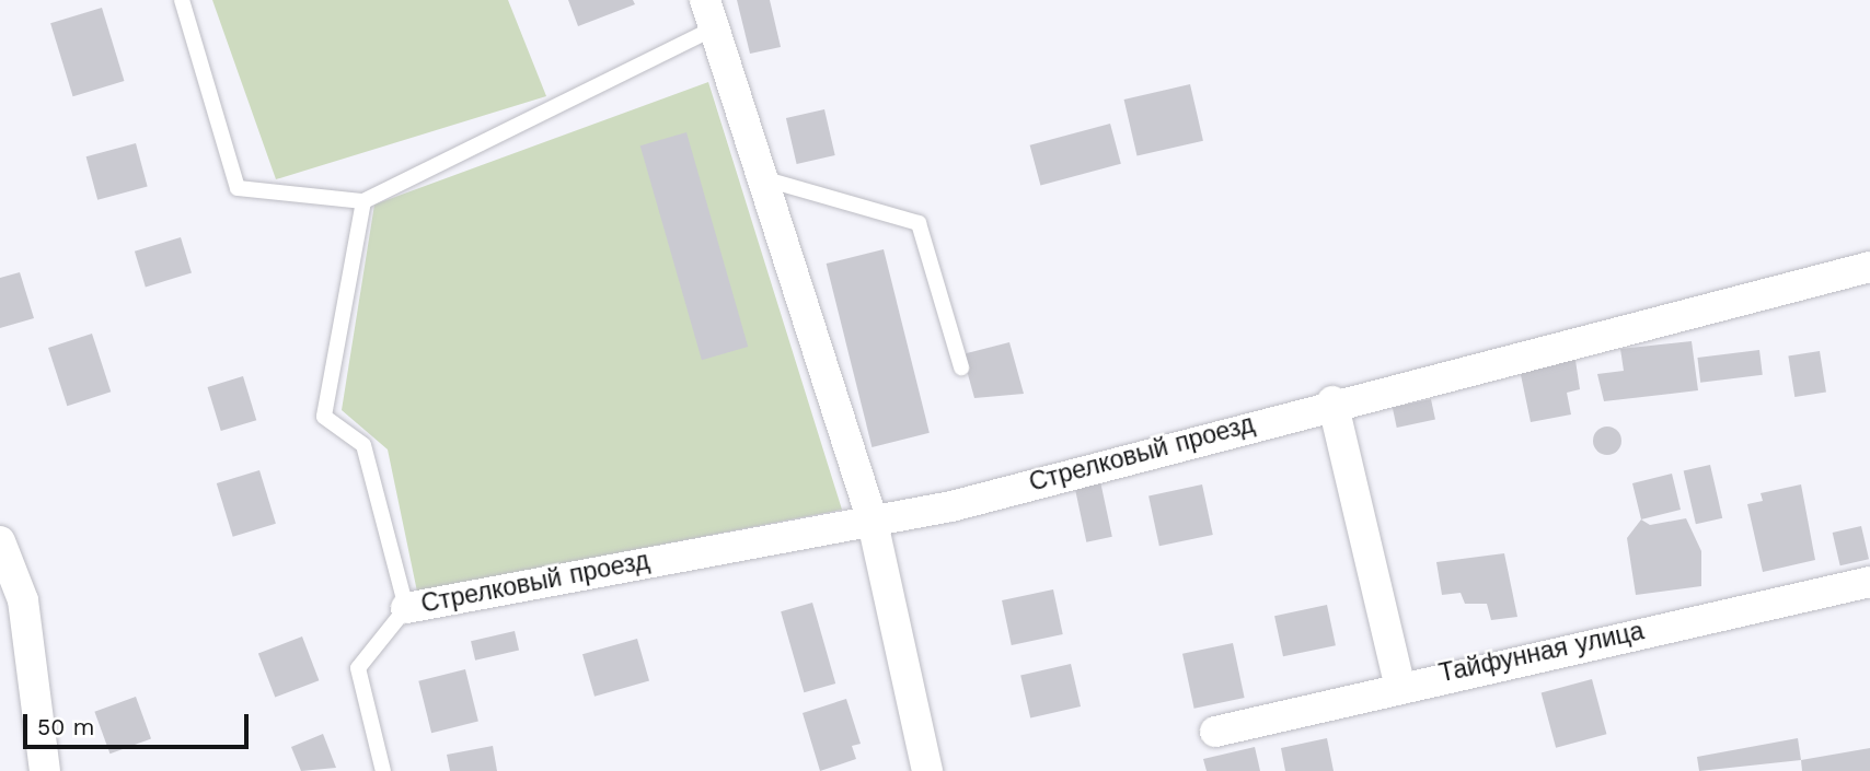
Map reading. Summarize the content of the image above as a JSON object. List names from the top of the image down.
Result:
{
  "streets": {
    "street": ["Стрелковый проезд", "Тайфунная улица"]
  },
  "scale_bar": "50 m"
}
